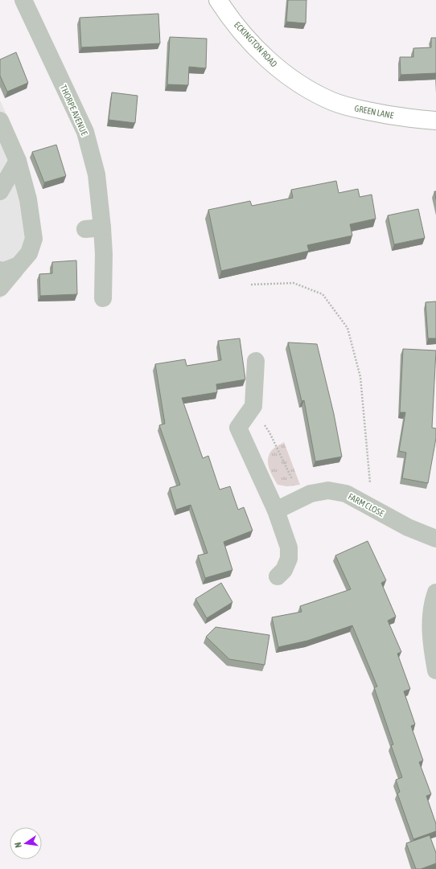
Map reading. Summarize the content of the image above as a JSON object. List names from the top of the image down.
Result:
{
  "streets": {
    "main road": ["ECKINGTON ROAD", "GREEN LANE"],
    "street": ["THORPE AVENUE", "FARM CLOSE"]
  },
  "crossings": [
    ["ECKINGTON ROAD", "GREEN LANE"]
  ],
  "north": "left"
}
